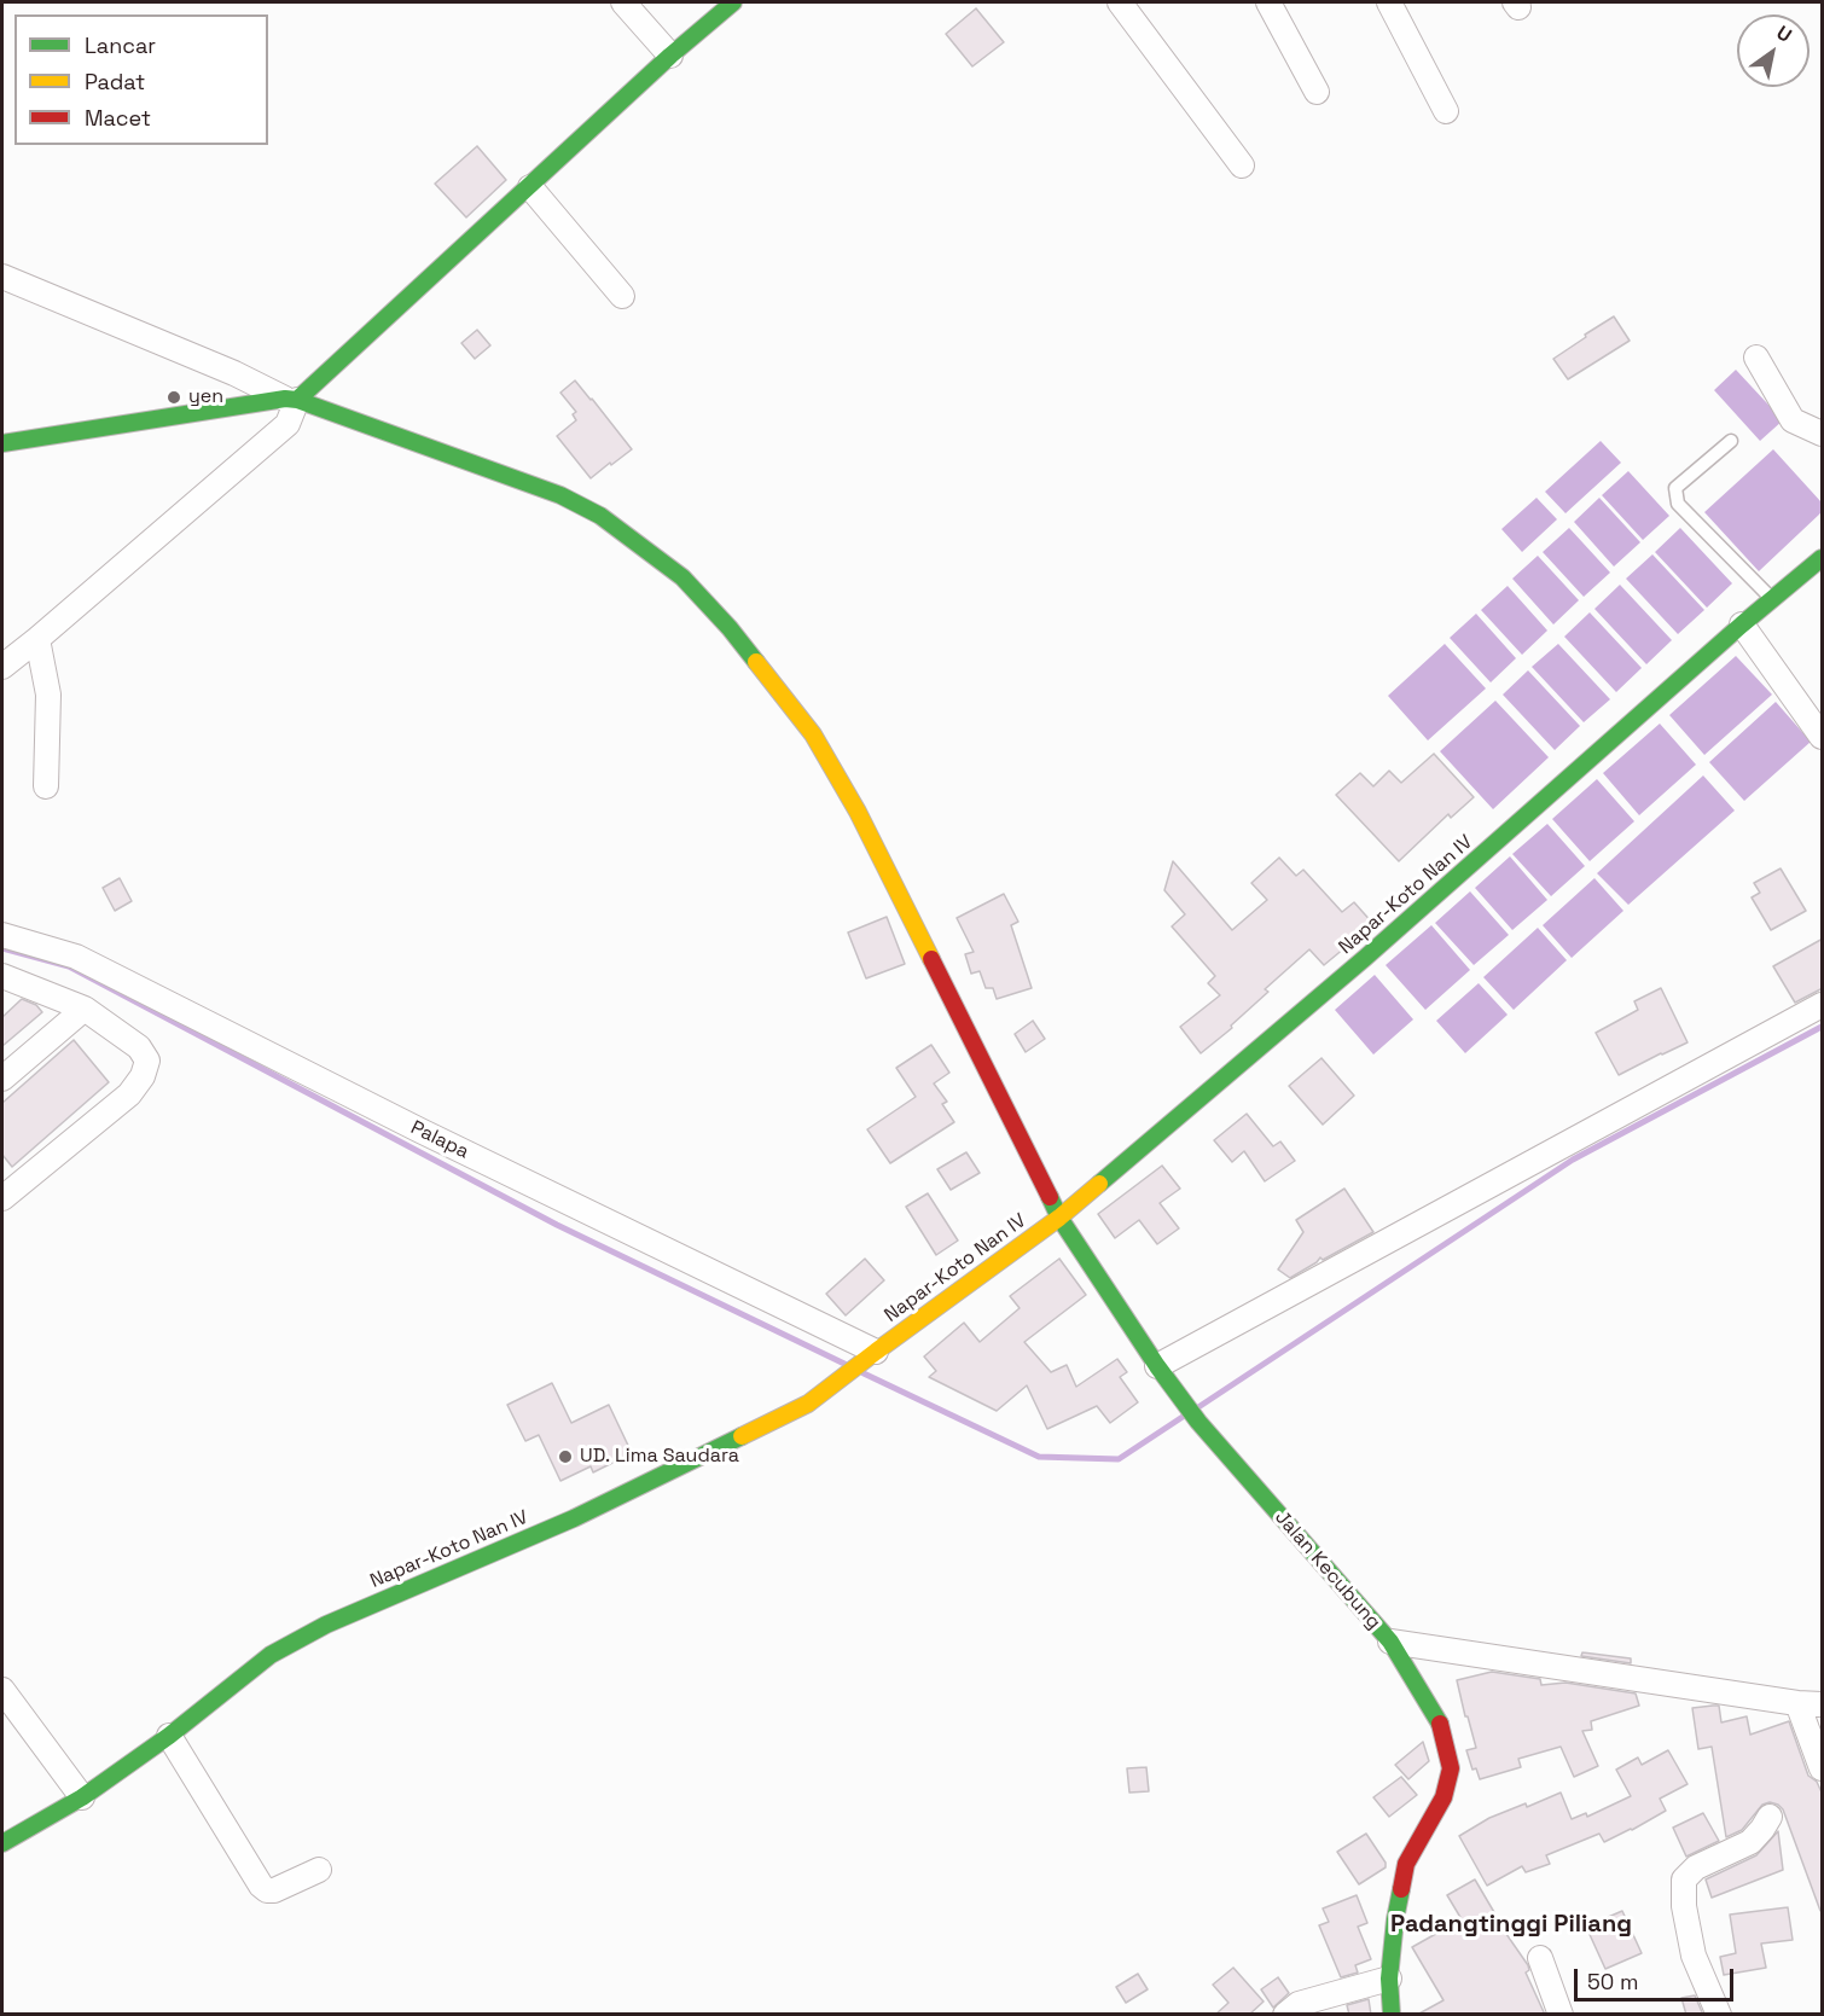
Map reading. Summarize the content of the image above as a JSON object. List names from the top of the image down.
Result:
{
  "streets": {
    "street": ["Napar-Koto Nan IV", "Palapa", "Jalan Kecubung"]
  },
  "crossings": [
    ["Napar-Koto Nan IV", "Palapa"],
    ["Napar-Koto Nan IV", "Jalan Kecubung"]
  ],
  "districts": ["Padangtinggi Piliang"],
  "places": ["yen", "UD. Lima Saudara"],
  "legend": ["Lancar", "Padat", "Macet"],
  "scale_bar": "50 m",
  "north": "top right"
}
